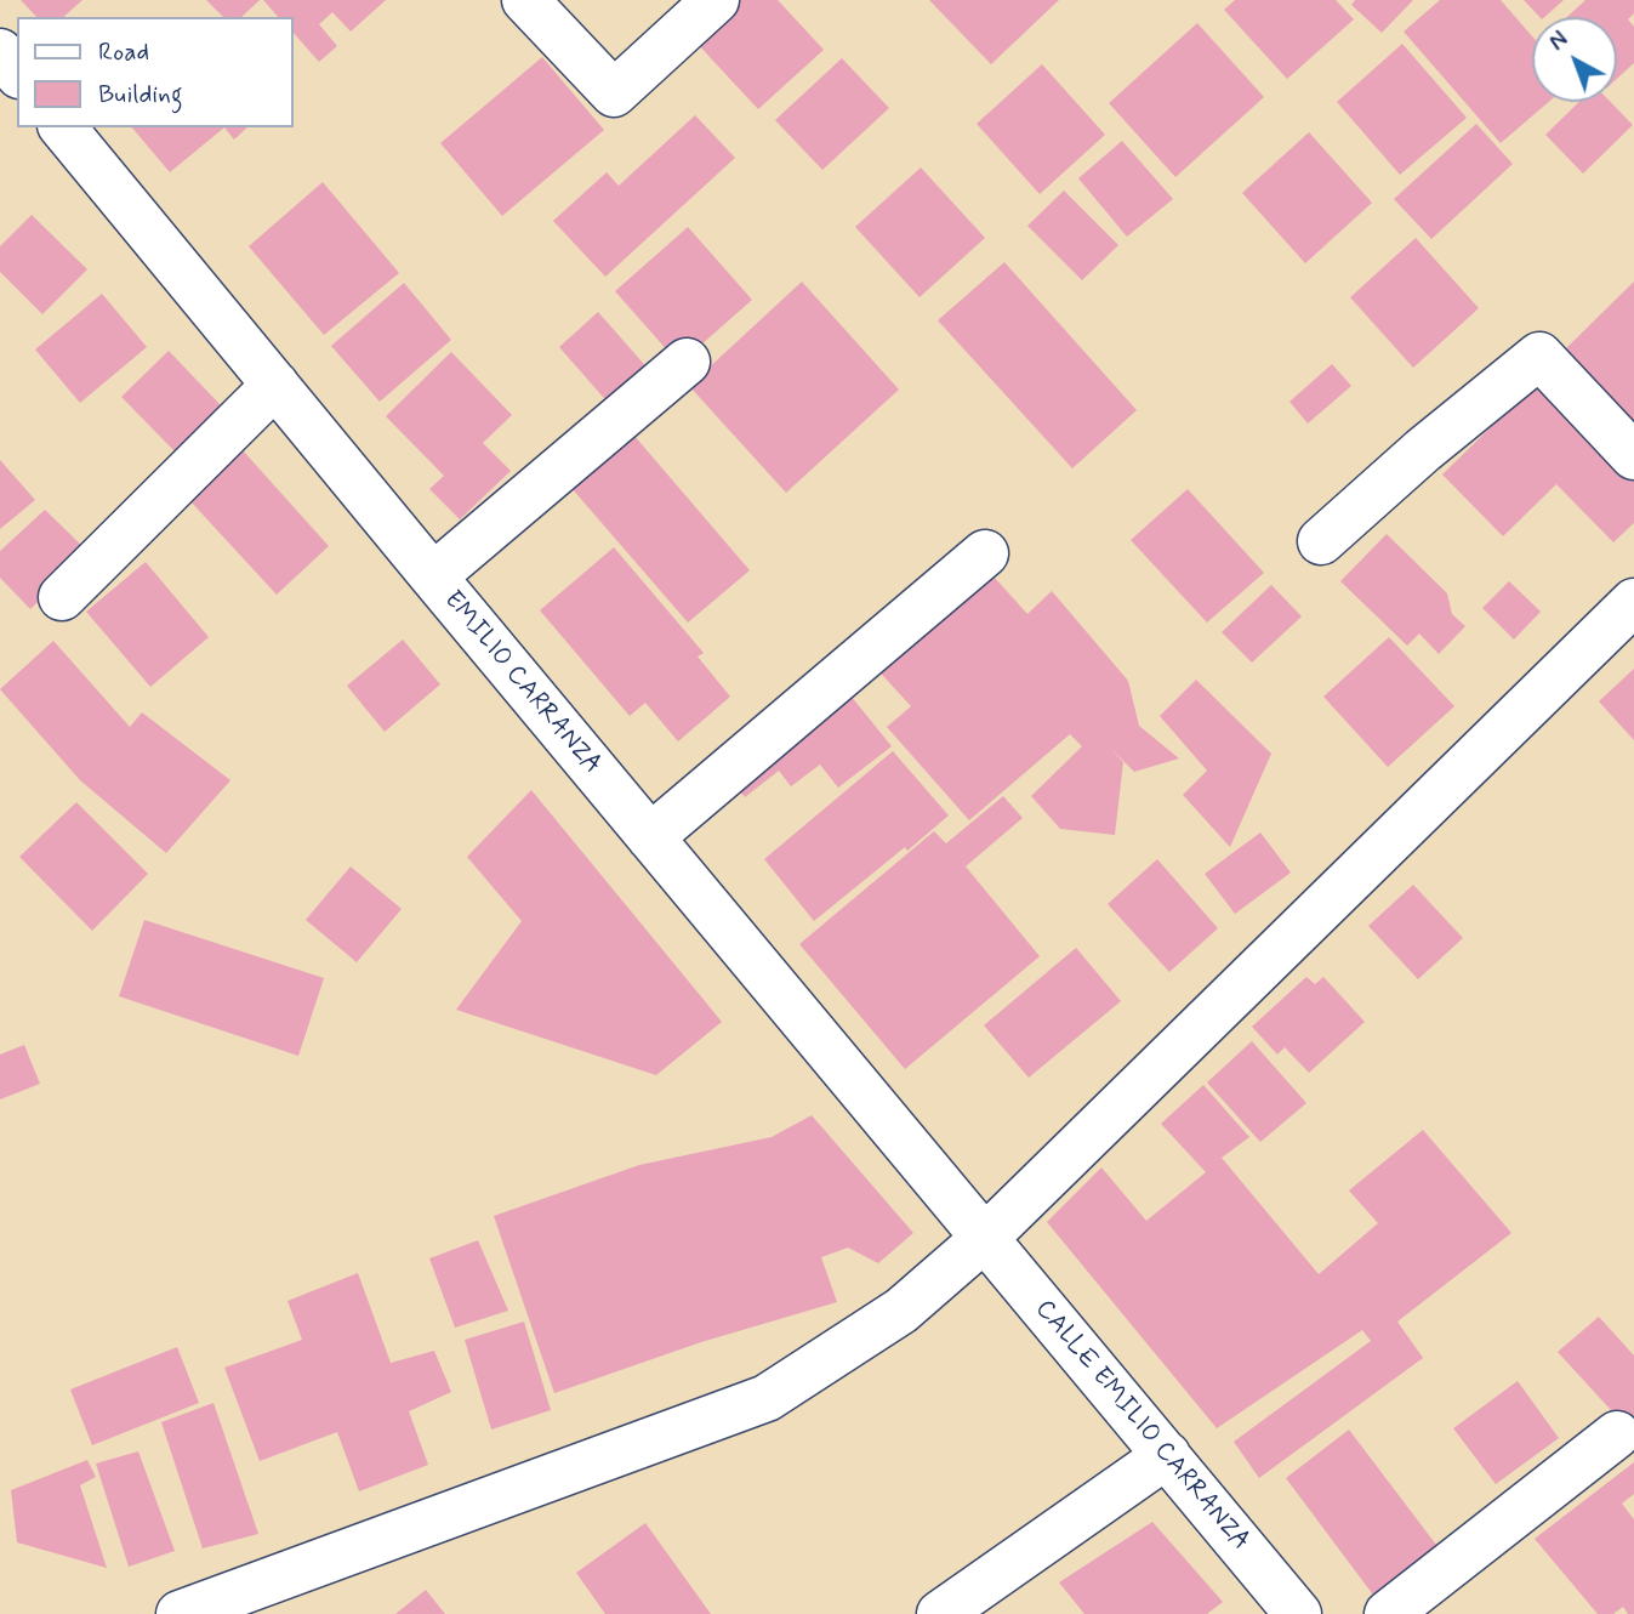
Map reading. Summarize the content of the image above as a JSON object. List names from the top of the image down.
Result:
{
  "streets": {
    "street": ["EMILIO CARRANZA", "CALLE EMILIO CARRANZA"]
  },
  "crossings": [
    ["EMILIO CARRANZA", "CALLE EMILIO CARRANZA"]
  ],
  "legend": ["Road", "Building"],
  "north": "top left"
}
